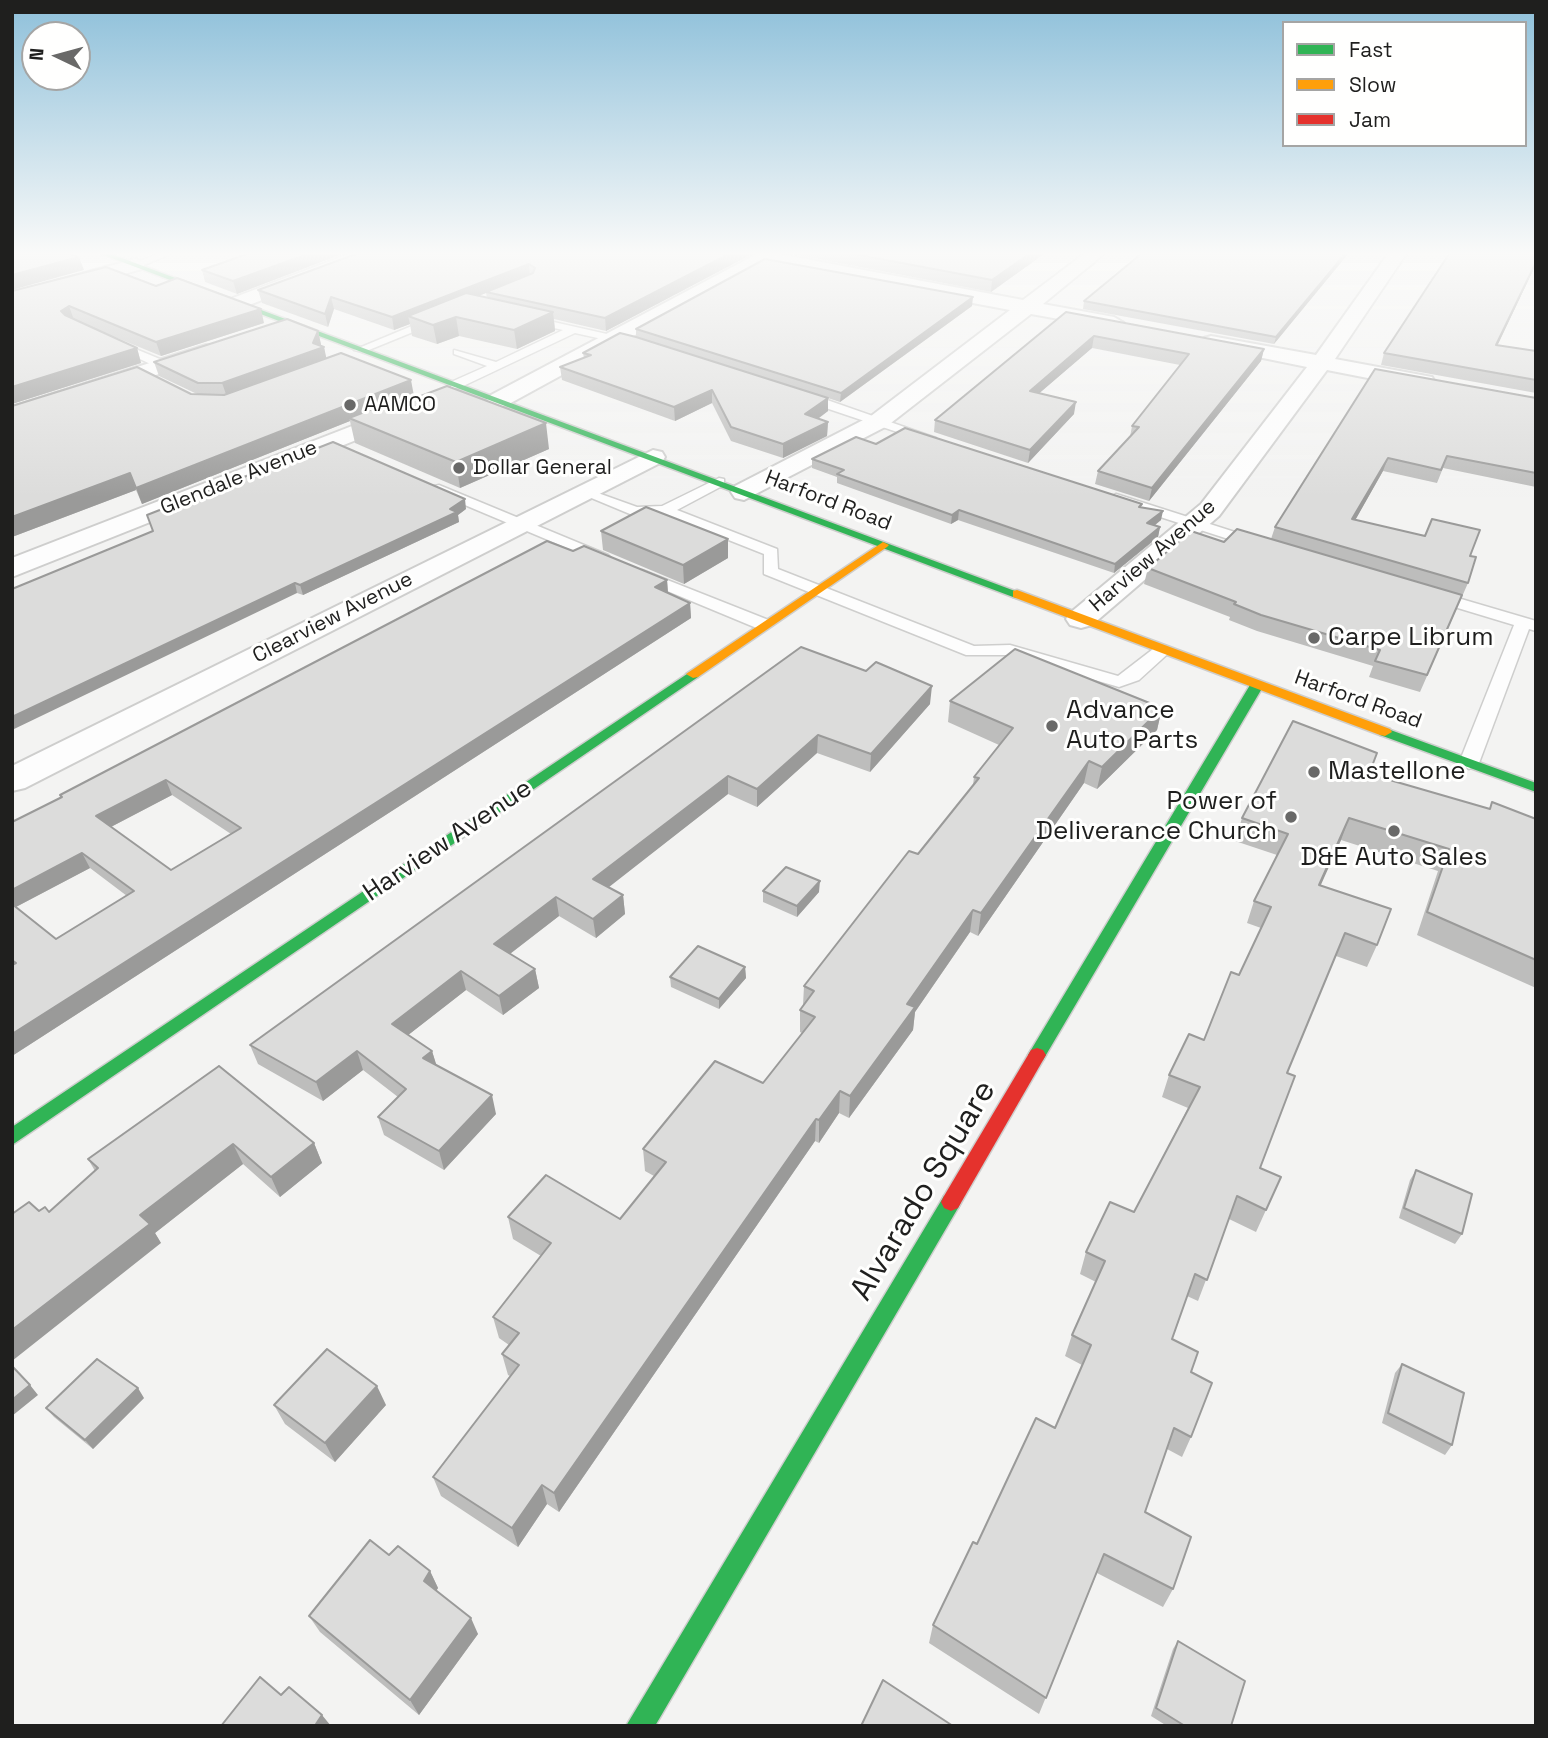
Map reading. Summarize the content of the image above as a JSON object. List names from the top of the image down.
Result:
{
  "streets": {
    "main road": ["Harford Road", "Harview Avenue", "Alvarado Square"],
    "street": ["Glendale Avenue", "Clearview Avenue"]
  },
  "crossings": [
    ["Glendale Avenue", "Harford Road"],
    ["Harford Road", "Harview Avenue"],
    ["Harford Road", "Clearview Avenue"],
    ["Harford Road", "Alvarado Square"]
  ],
  "places": [
    "AAMCO",
    "Dollar General",
    "Carpe Librum",
    "Advance Auto Parts",
    "Mastellone",
    "Power of Deliverance Church",
    "D&E Auto Sales"
  ],
  "legend": ["Fast", "Slow", "Jam"],
  "north": "left"
}
